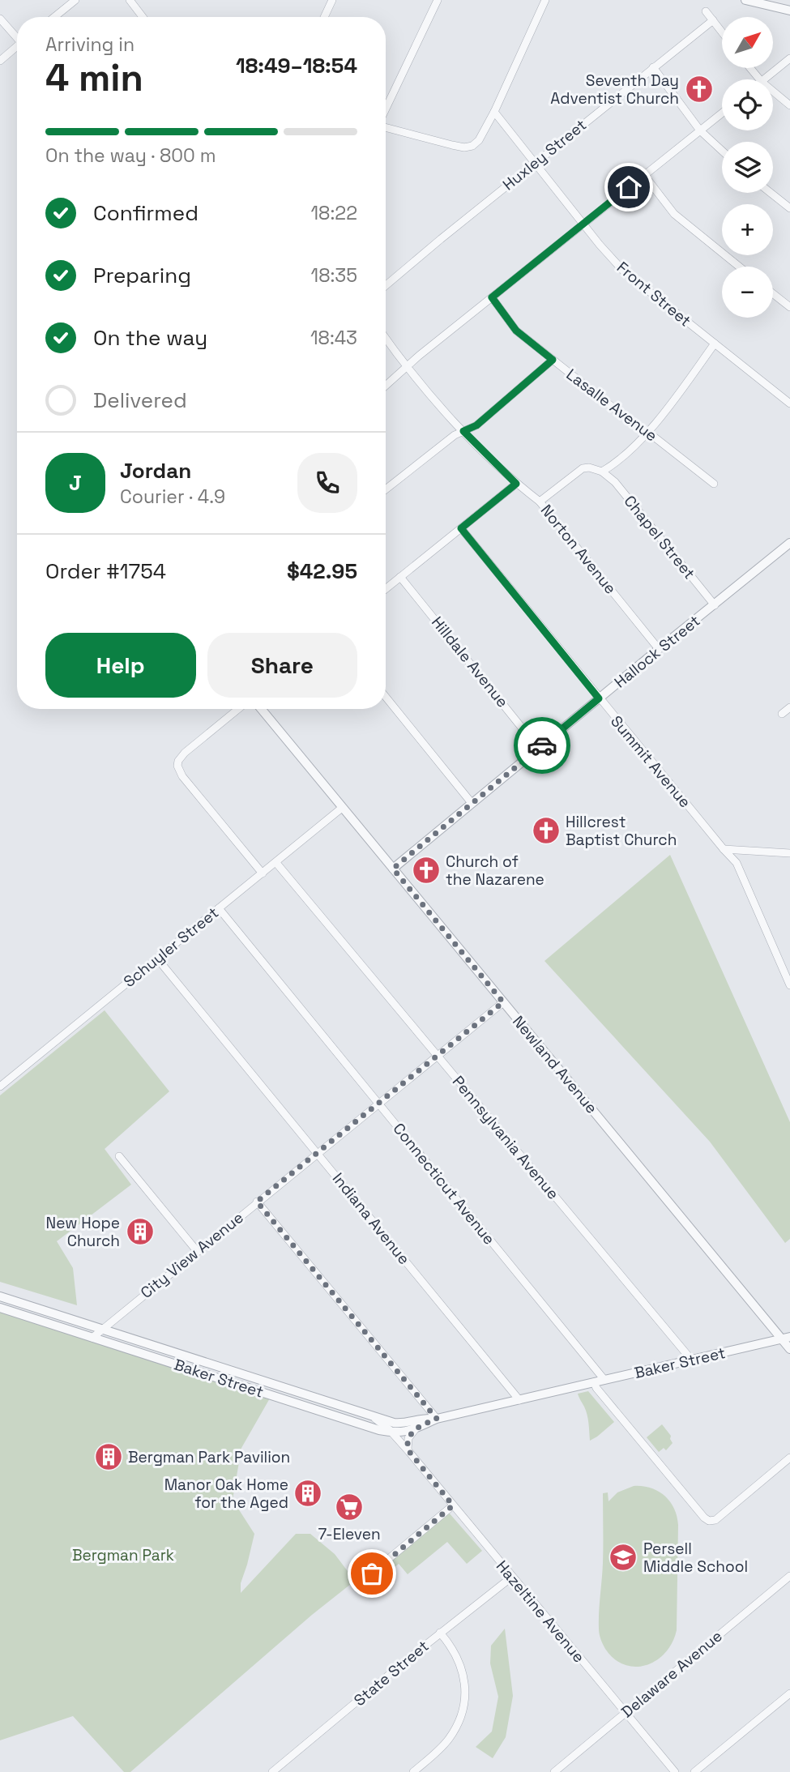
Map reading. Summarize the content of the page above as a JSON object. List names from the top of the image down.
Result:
{
  "streets": {
    "street": [
      "Huxley Street",
      "Front Street",
      "Lasalle Avenue",
      "Chapel Street",
      "Norton Avenue",
      "Hallock Street",
      "Hilldale Avenue",
      "Summit Avenue",
      "Schuyler Street",
      "Newland Avenue",
      "Pennsylvania Avenue",
      "Connecticut Avenue",
      "Indiana Avenue",
      "City View Avenue",
      "Baker Street",
      "Hazeltine Avenue",
      "State Street",
      "Delaware Avenue"
    ]
  },
  "crossings": [
    ["Huxley Street", "Front Street"],
    ["Chapel Street", "Hallock Street"],
    ["Norton Avenue", "Hallock Street"],
    ["Hallock Street", "Hilldale Avenue"],
    ["Hallock Street", "Summit Avenue"],
    ["Hallock Street", "Newland Avenue"],
    ["Schuyler Street", "Newland Avenue"],
    ["Schuyler Street", "Pennsylvania Avenue"],
    ["Schuyler Street", "Connecticut Avenue"],
    ["Schuyler Street", "Indiana Avenue"],
    ["Newland Avenue", "City View Avenue"],
    ["Newland Avenue", "Baker Street"],
    ["Pennsylvania Avenue", "City View Avenue"],
    ["Pennsylvania Avenue", "Baker Street"],
    ["Connecticut Avenue", "City View Avenue"],
    ["Connecticut Avenue", "Baker Street"],
    ["Indiana Avenue", "City View Avenue"],
    ["Indiana Avenue", "Baker Street"],
    ["City View Avenue", "Baker Street"],
    ["Baker Street", "Hazeltine Avenue"],
    ["Hazeltine Avenue", "State Street"],
    ["Hazeltine Avenue", "Delaware Avenue"]
  ],
  "parks": ["Bergman Park"],
  "places": {
    "church": ["Seventh Day Adventist Church", "Hillcrest Baptist Church", "Church of the Nazarene"],
    "building": ["New Hope Church", "Bergman Park Pavilion", "Manor Oak Home for the Aged"],
    "supermarket": ["7-Eleven"],
    "school or university": ["Persell Middle School"]
  },
  "north": "top right",
  "page": {
    "map_buttons": ["+", "−"],
    "heading": ["4 min", "Arriving in", "18:49–18:54"],
    "panel": [
      "Jordan",
      "Courier · 4.9",
      "Order #1754",
      "$42.95"
    ],
    "bar": "On the way · 800 m",
    "list": [
      ["Confirmed", "18:22"],
      ["Preparing", "18:35"],
      ["On the way", "18:43"],
      "Delivered"
    ],
    "round": "J",
    "buttons": ["Help", "Share"]
  }
}
